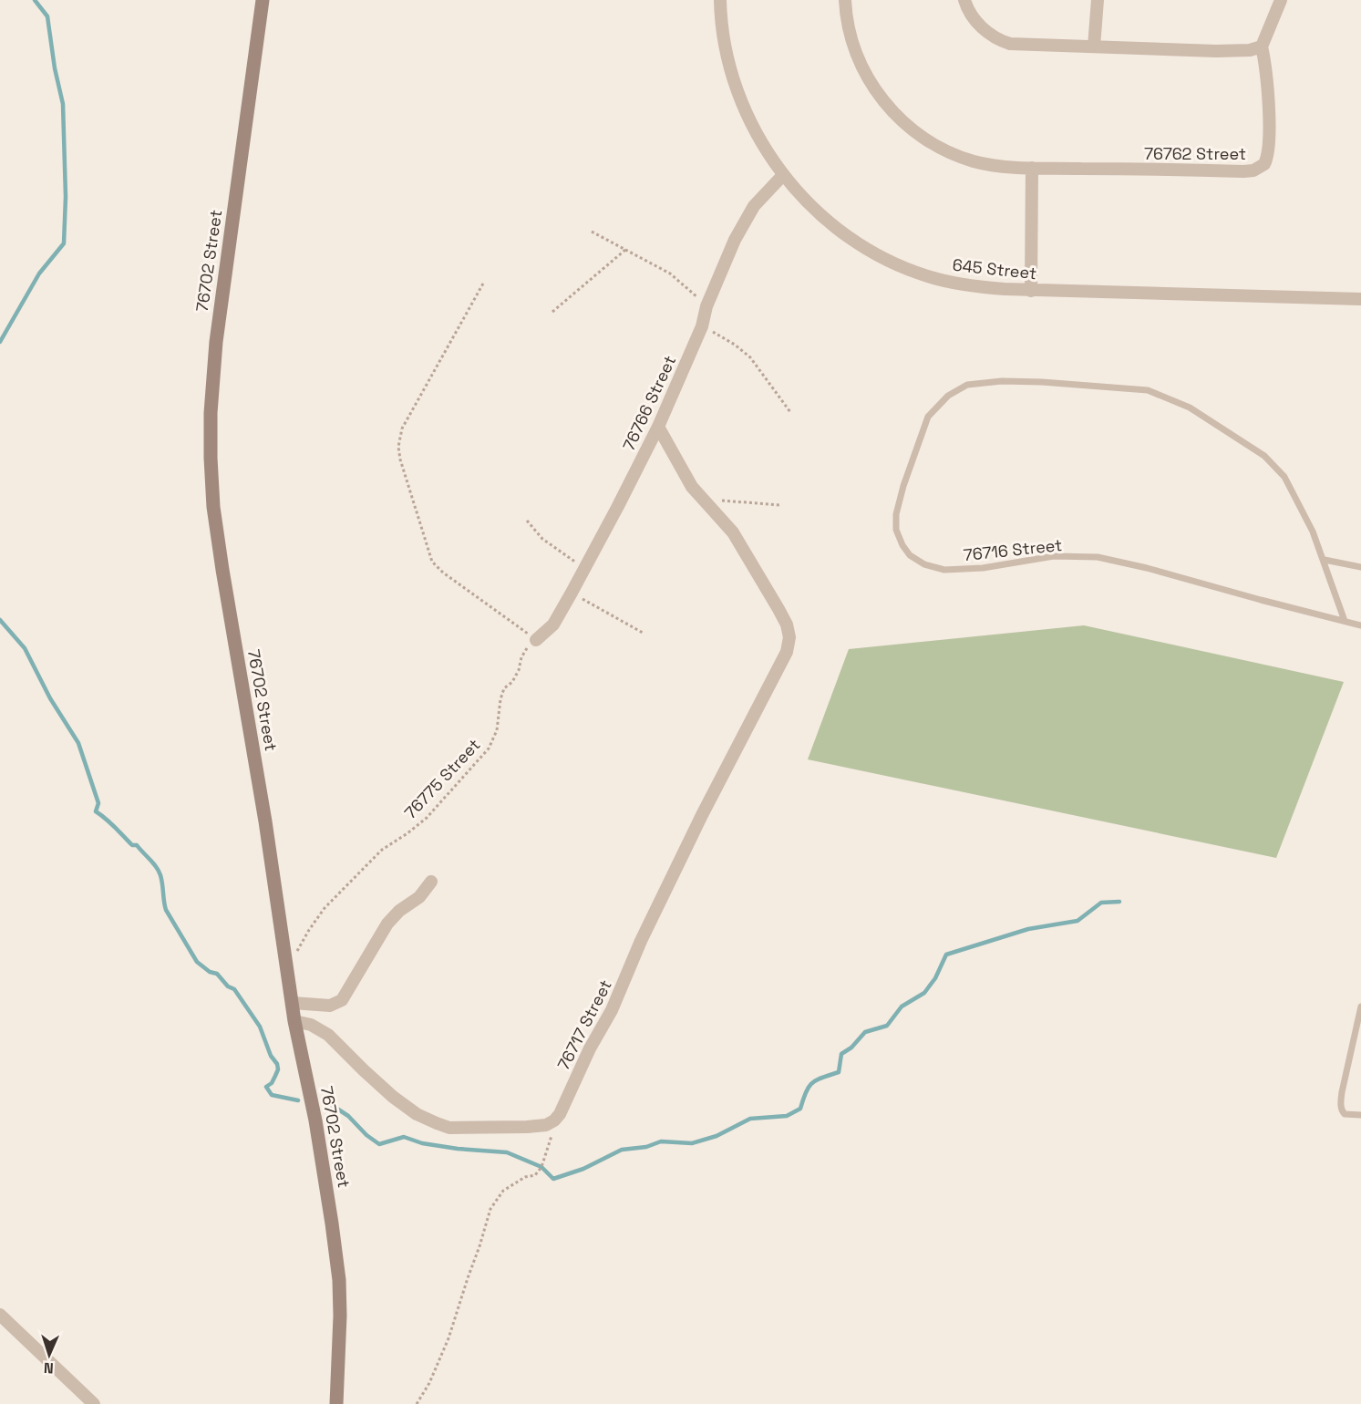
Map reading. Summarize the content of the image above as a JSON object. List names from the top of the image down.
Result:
{
  "streets": {
    "street": [
      "76762 Street",
      "76702 Street",
      "645 Street",
      "76766 Street",
      "76717 Street"
    ],
    "lane": ["76716 Street"],
    "path": ["76775 Street"]
  },
  "crossings": [
    ["76702 Street", "76775 Street"],
    ["645 Street", "76766 Street"],
    ["76766 Street", "76775 Street"]
  ],
  "north": "bottom"
}
